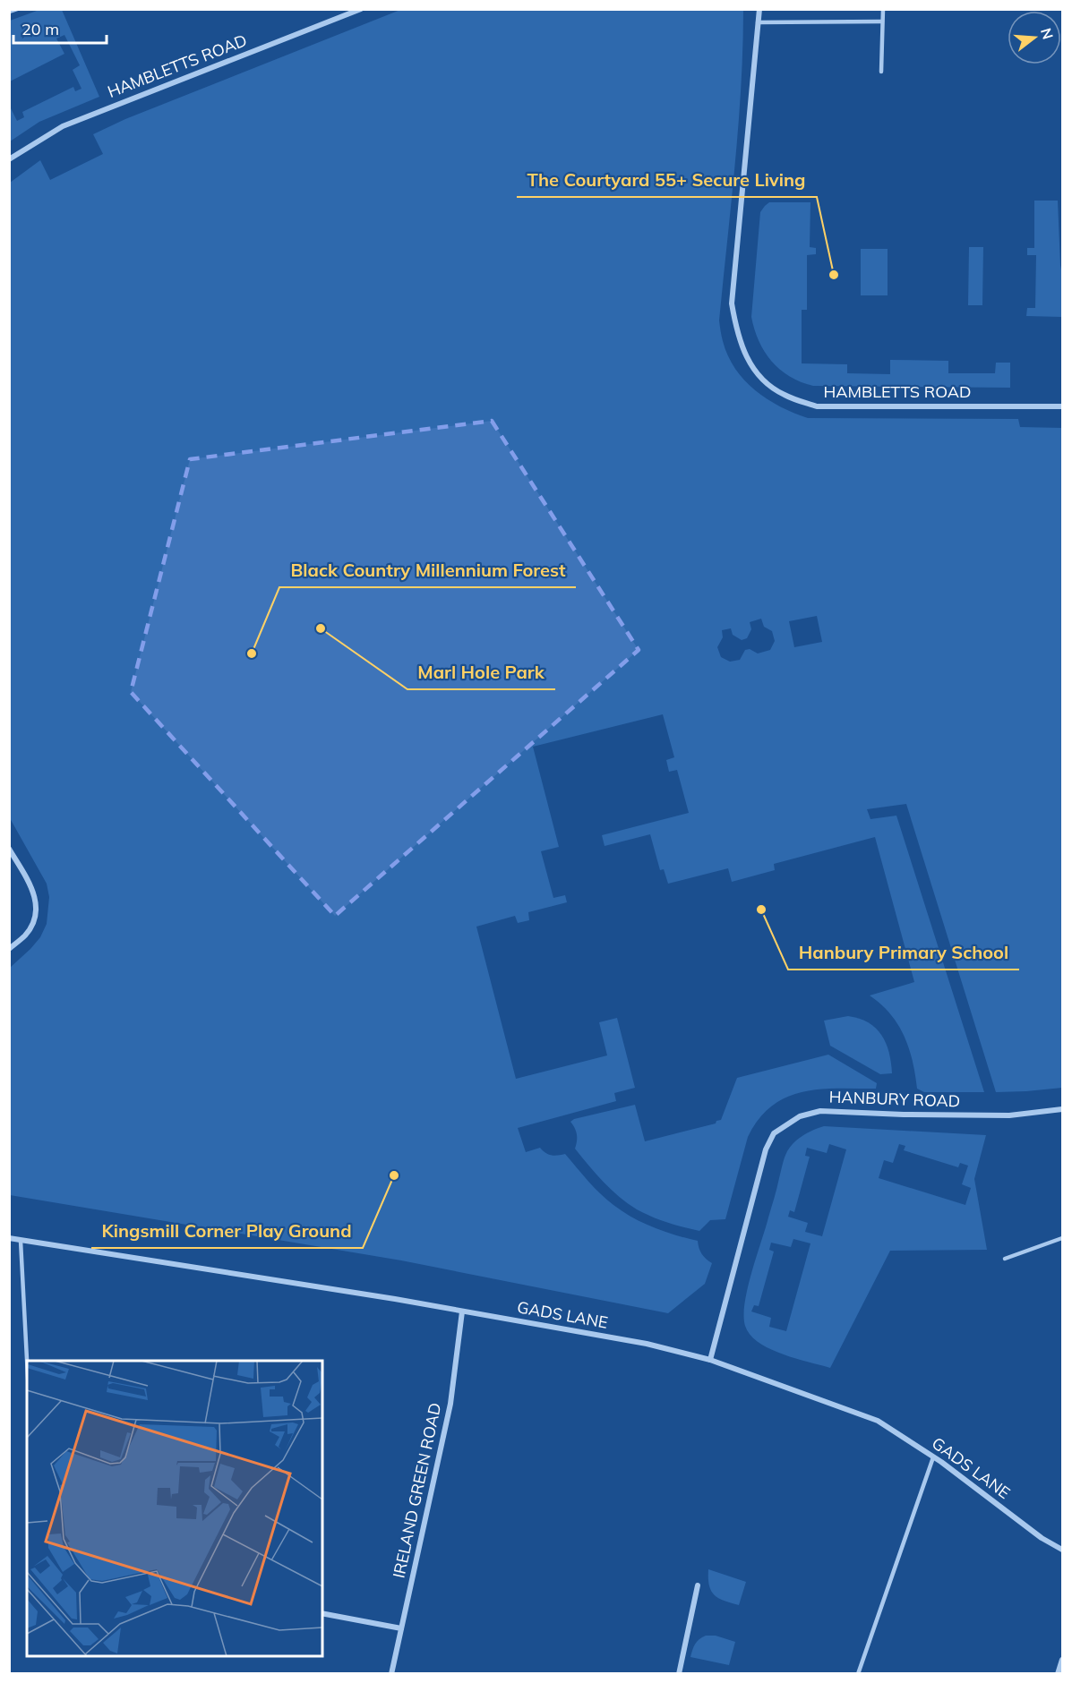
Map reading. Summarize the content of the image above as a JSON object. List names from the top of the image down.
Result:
{
  "streets": {
    "street": [
      "HAMBLETTS ROAD",
      "HANBURY ROAD",
      "GADS LANE",
      "IRELAND GREEN ROAD"
    ]
  },
  "crossings": [
    ["HANBURY ROAD", "GADS LANE"],
    ["GADS LANE", "IRELAND GREEN ROAD"]
  ],
  "places": [
    "The Courtyard 55+ Secure Living",
    "Marl Hole Park",
    "Black Country Millennium Forest",
    "Hanbury Primary School",
    "Kingsmill Corner Play Ground"
  ],
  "scale_bar": "20 m",
  "north": "right"
}
